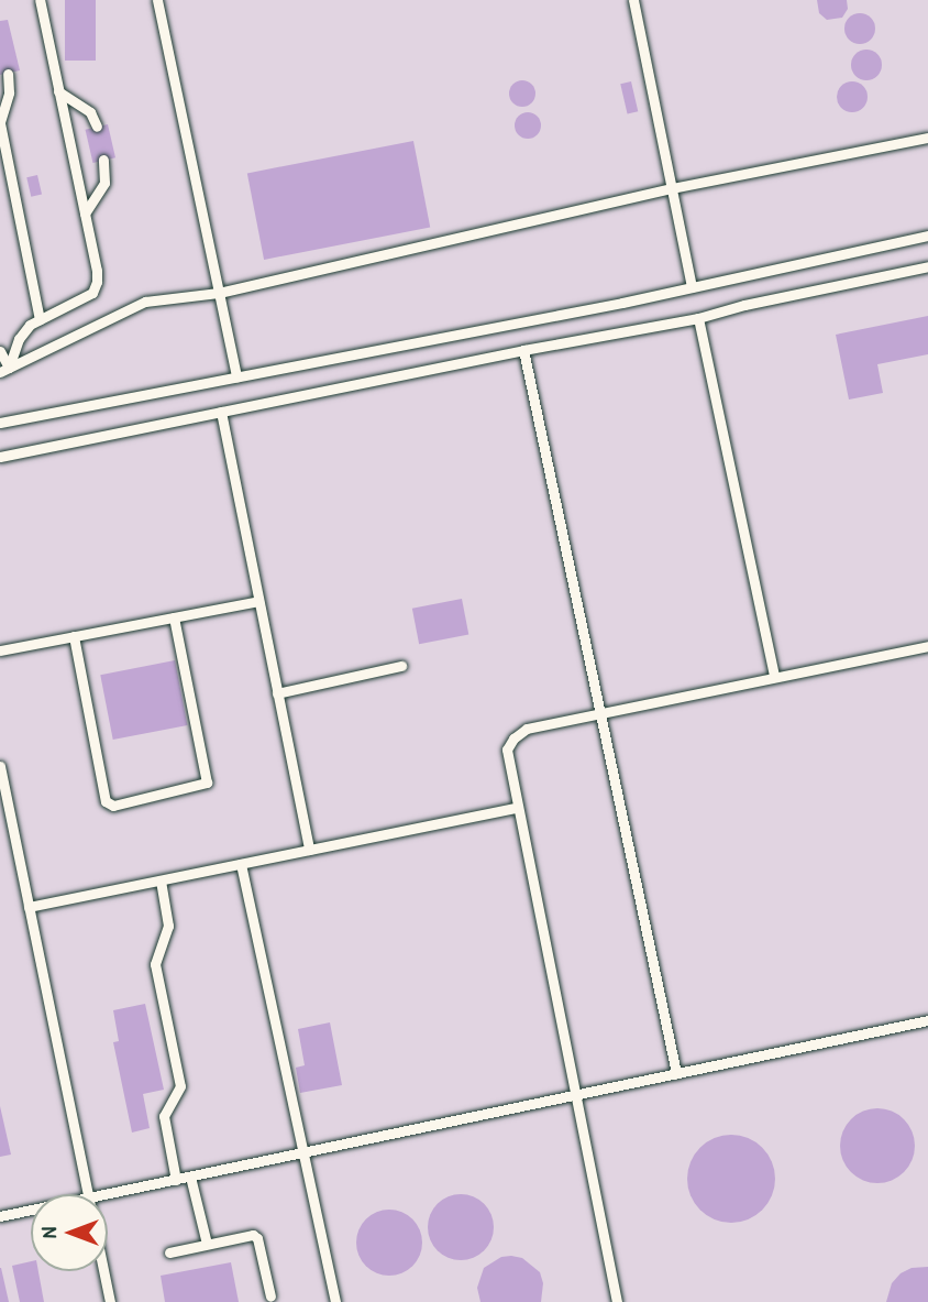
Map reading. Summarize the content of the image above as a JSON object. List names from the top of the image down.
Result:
{
  "north": "left"
}
